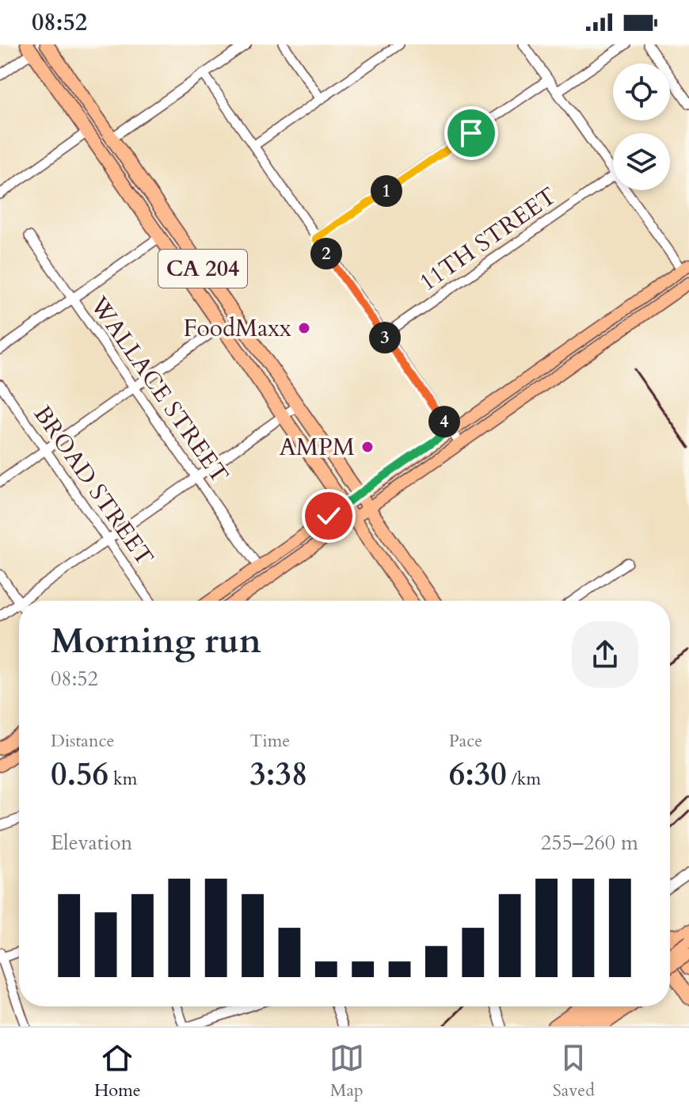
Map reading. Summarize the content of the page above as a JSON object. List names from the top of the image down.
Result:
{
  "streets": {
    "highway": ["CA 204"],
    "street": ["11TH STREET", "WALLACE STREET", "BROAD STREET"]
  },
  "places": ["FoodMaxx", "AMPM"],
  "page": {
    "status": "08:52",
    "pins": [
      "1",
      "2",
      "3",
      "4"
    ],
    "heading": ["Morning run", "08:52"],
    "stats": [
      ["Distance", "0.56 km"],
      ["Time", "3:38"],
      ["Pace", "6:30 /km"]
    ],
    "chart": ["Elevation", "255–260 m"],
    "tabs": ["Home", "Map", "Saved"]
  }
}
